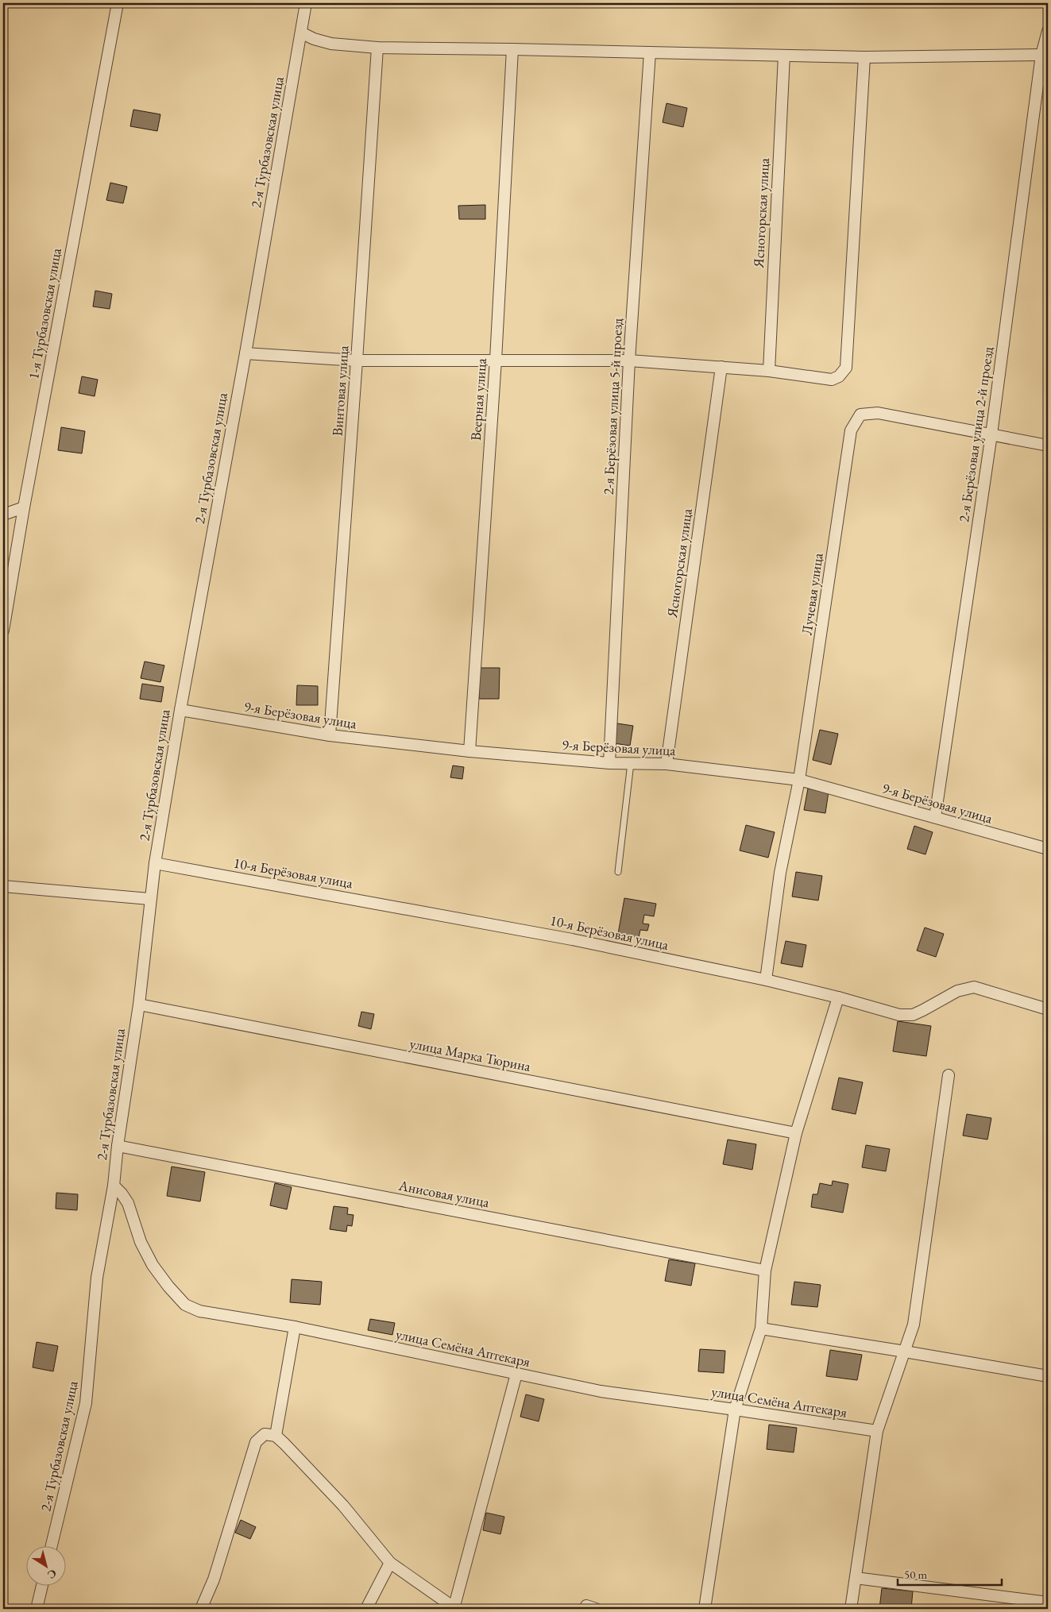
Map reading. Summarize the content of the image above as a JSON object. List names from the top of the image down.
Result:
{
  "streets": {
    "street": [
      "2-я Турбазовская улица",
      "Ясногорская улица",
      "1-я Турбазовская улица",
      "Винтовая улица",
      "Веерная улица",
      "2-я Берёзовая улица 5-й проезд",
      "2-я Берёзовая улица 2-й проезд",
      "Лучевая улица",
      "9-я Берёзовая улица",
      "10-я Берёзовая улица",
      "улица Марка Тюрина",
      "Анисовая улица",
      "улица Семёна Аптекаря"
    ]
  },
  "crossings": [
    ["2-я Турбазовская улица", "9-я Берёзовая улица"],
    ["2-я Турбазовская улица", "10-я Берёзовая улица"],
    ["2-я Турбазовская улица", "улица Марка Тюрина"],
    ["2-я Турбазовская улица", "Анисовая улица"],
    ["2-я Турбазовская улица", "улица Семёна Аптекаря"],
    ["Ясногорская улица", "9-я Берёзовая улица"],
    ["Винтовая улица", "9-я Берёзовая улица"],
    ["Веерная улица", "9-я Берёзовая улица"],
    ["2-я Берёзовая улица 5-й проезд", "9-я Берёзовая улица"],
    ["2-я Берёзовая улица 2-й проезд", "Лучевая улица"],
    ["2-я Берёзовая улица 2-й проезд", "9-я Берёзовая улица"],
    ["Лучевая улица", "9-я Берёзовая улица"],
    ["Лучевая улица", "10-я Берёзовая улица"]
  ],
  "scale_bar": "50 m",
  "north": "bottom right"
}
